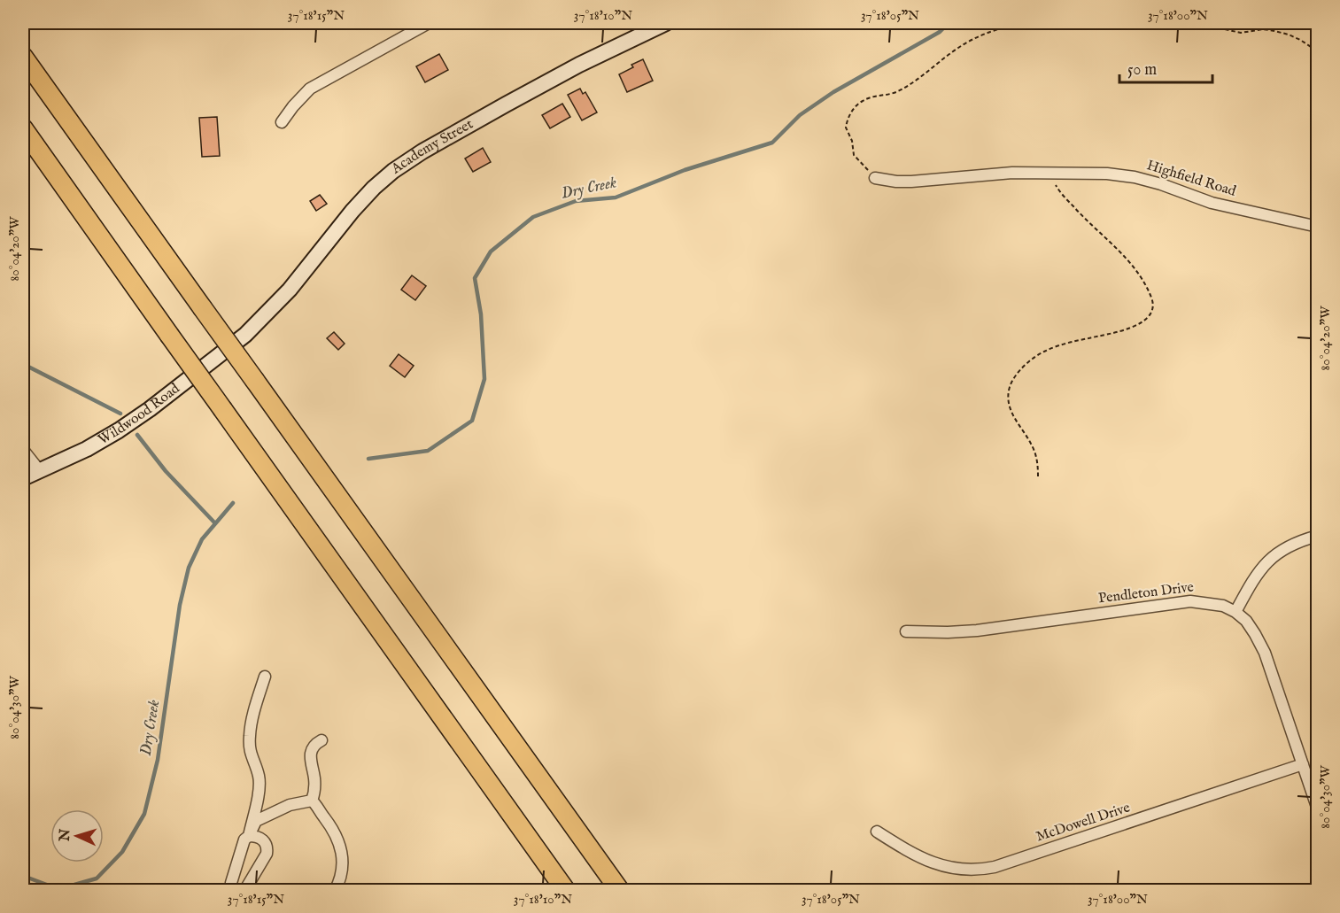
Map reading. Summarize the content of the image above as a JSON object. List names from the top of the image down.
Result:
{
  "streets": {
    "street": [
      "Academy Street",
      "Highfield Road",
      "Wildwood Road",
      "Pendleton Drive",
      "McDowell Drive"
    ]
  },
  "crossings": [
    ["Academy Street", "Wildwood Road"]
  ],
  "water": ["Dry Creek"],
  "scale_bar": "50 m",
  "north": "left",
  "coordinates": [
    "37°18'15\"N",
    "37°18'10\"N",
    "37°18'05\"N",
    "37°18'00\"N",
    "80°04'20\"W",
    "80°04'30\"W"
  ]
}
